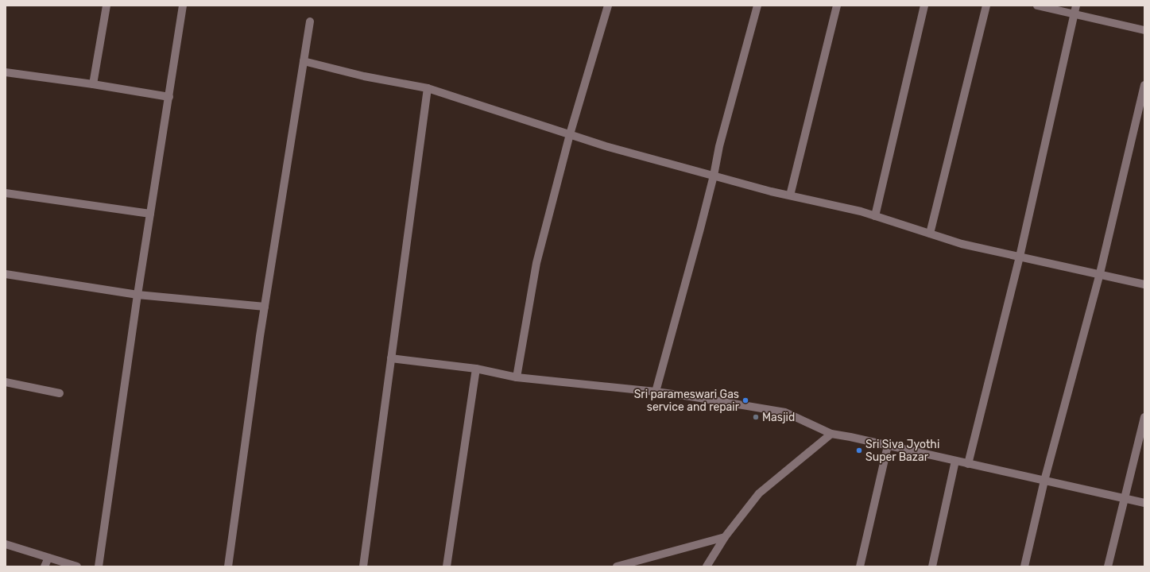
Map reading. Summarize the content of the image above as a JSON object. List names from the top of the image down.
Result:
{
  "places": ["Sri parameswari Gas service and repair", "Masjid", "Sri Siva Jyothi Super Bazar"]
}
